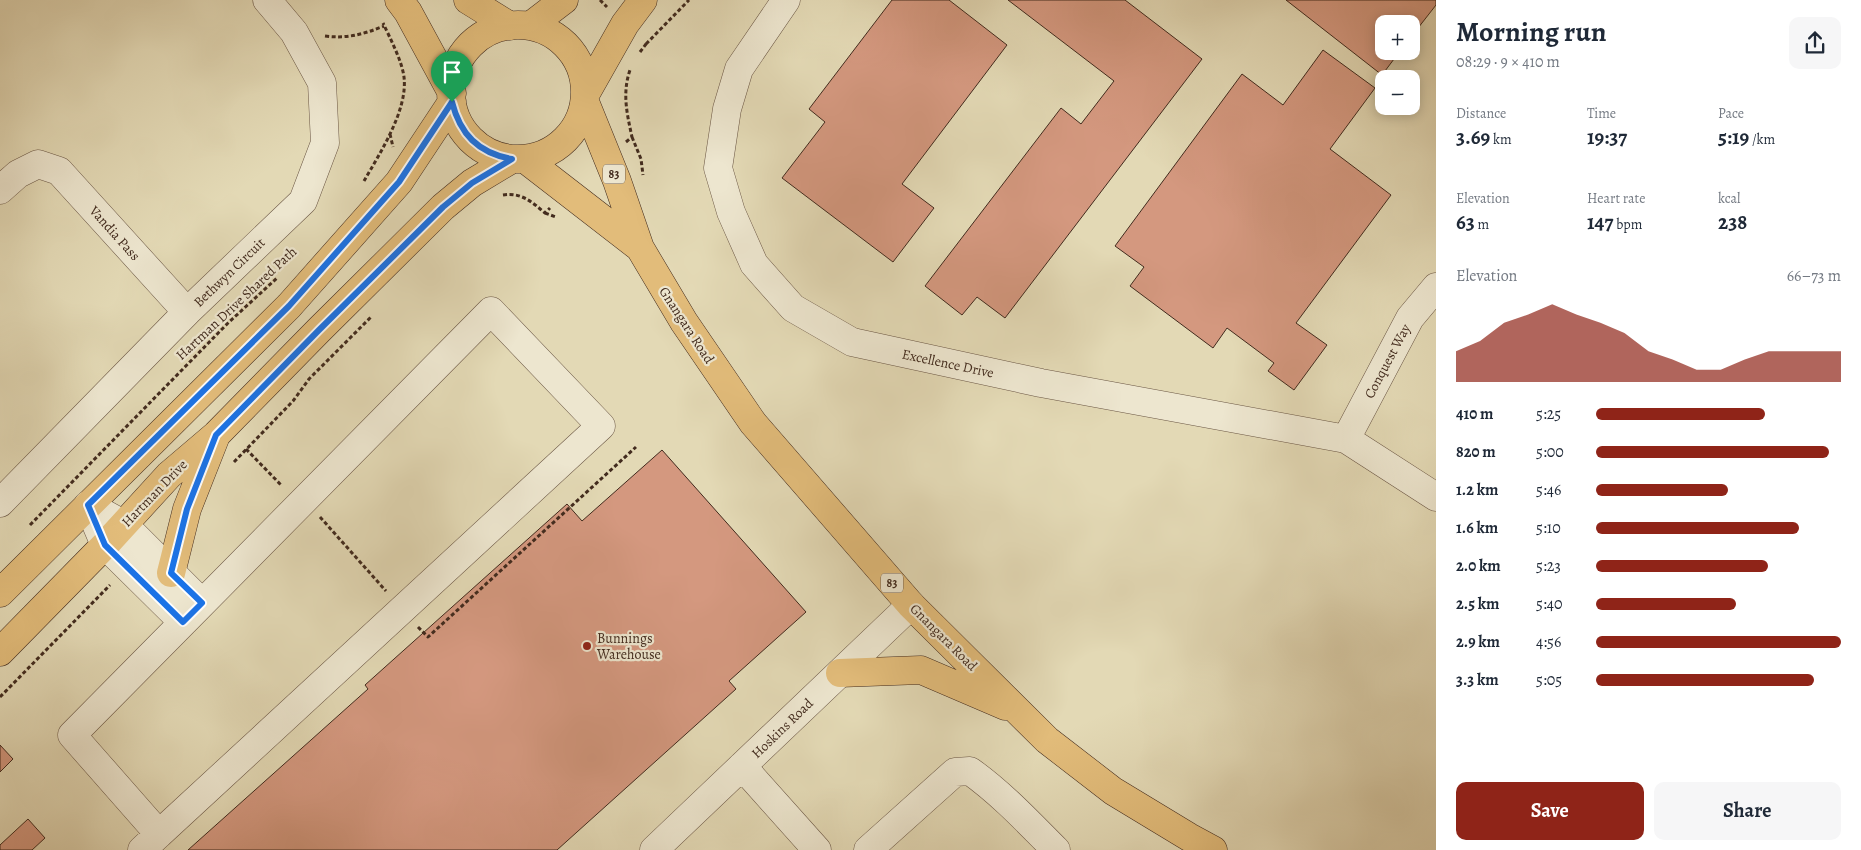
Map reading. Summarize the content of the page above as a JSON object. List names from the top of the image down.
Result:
{
  "streets": {
    "main road": ["83", "Gnangara Road", "Hartman Drive"],
    "street": [
      "Vandia Pass",
      "Bethwyn Circuit",
      "Conquest Way",
      "Excellence Drive",
      "Hoskins Road"
    ],
    "path": ["Hartman Drive Shared Path"]
  },
  "crossings": [
    ["83", "Gnangara Road"],
    ["83", "Hartman Drive"],
    ["Vandia Pass", "Bethwyn Circuit"],
    ["Gnangara Road", "Hartman Drive"],
    ["Gnangara Road", "Hoskins Road"],
    ["Conquest Way", "Excellence Drive"]
  ],
  "places": ["Bunnings Warehouse"],
  "page": {
    "heading": ["Morning run", "08:29 · 9 × 410 m"],
    "map_buttons": ["+", "−"],
    "stats": [
      ["Distance", "3.69 km"],
      ["Time", "19:37"],
      ["Pace", "5:19 /km"],
      ["Elevation", "63 m"],
      ["Heart rate", "147 bpm"],
      ["kcal", "238"]
    ],
    "chart": ["Elevation", "66–73 m"],
    "list": [
      {
        "name": "410 m",
        "note": "5:25"
      },
      {
        "name": "820 m",
        "note": "5:00"
      },
      {
        "name": "1.2 km",
        "note": "5:46"
      },
      {
        "name": "1.6 km",
        "note": "5:10"
      },
      {
        "name": "2.0 km",
        "note": "5:23"
      },
      {
        "name": "2.5 km",
        "note": "5:40"
      },
      {
        "name": "2.9 km",
        "note": "4:56"
      },
      {
        "name": "3.3 km",
        "note": "5:05"
      }
    ],
    "buttons": ["Save", "Share"]
  }
}
